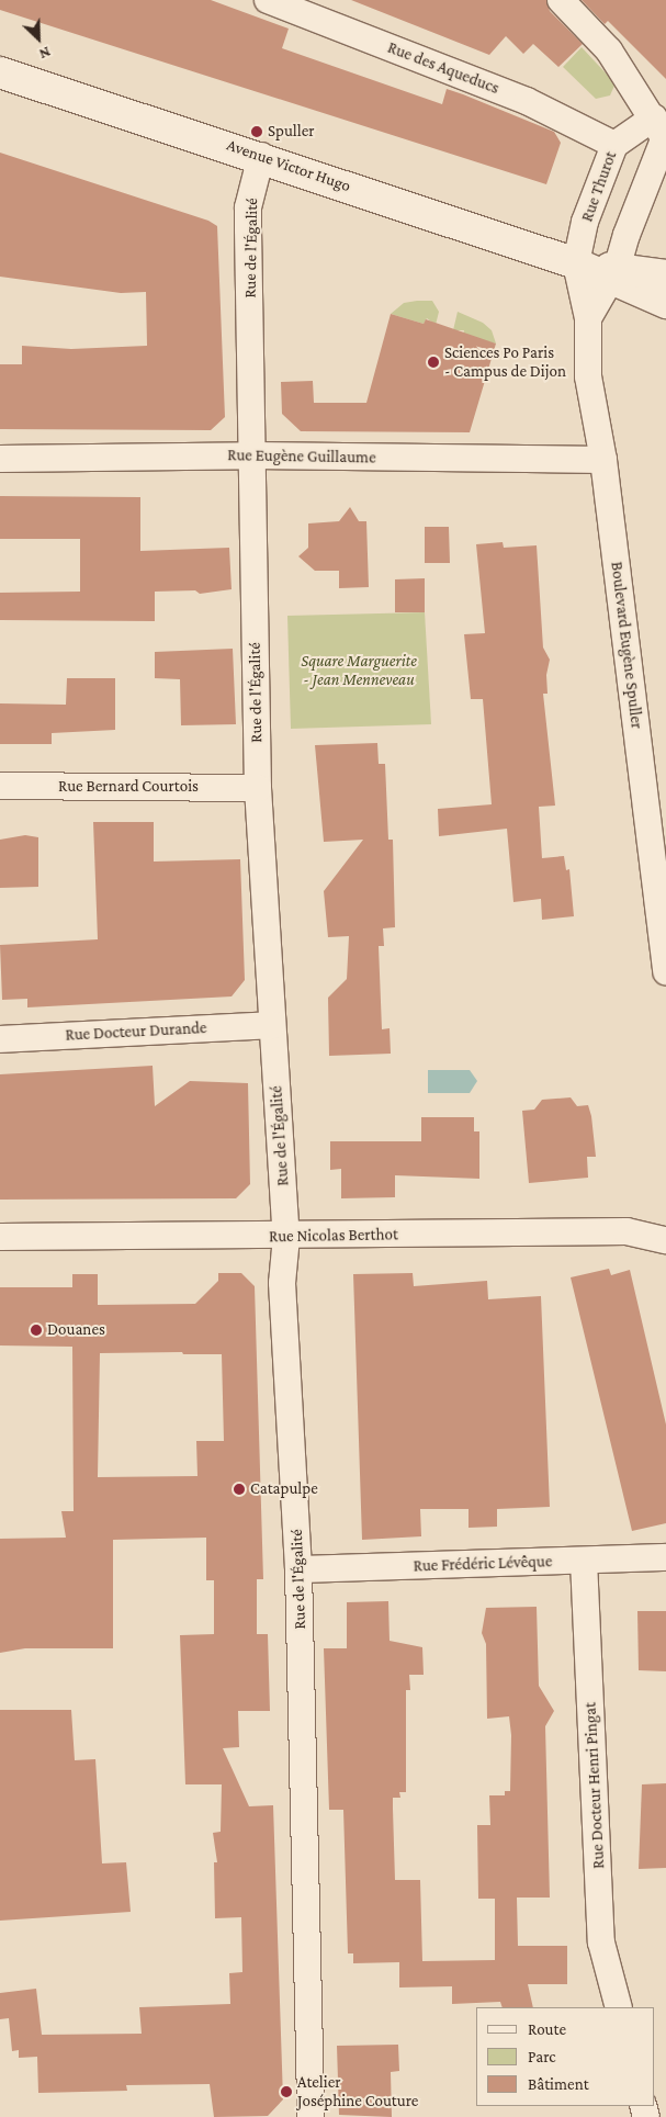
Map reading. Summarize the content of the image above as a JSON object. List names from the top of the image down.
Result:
{
  "streets": {
    "main road": ["Avenue Victor Hugo"],
    "street": [
      "Rue des Aqueducs",
      "Rue Thurot",
      "Rue de l'Égalité",
      "Rue Eugène Guillaume",
      "Boulevard Eugène Spuller",
      "Rue Bernard Courtois",
      "Rue Docteur Durande",
      "Rue Nicolas Berthot",
      "Rue Frédéric Lévêque",
      "Rue Docteur Henri Pingat"
    ]
  },
  "crossings": [
    ["Rue des Aqueducs", "Rue Thurot"],
    ["Avenue Victor Hugo", "Rue Thurot"],
    ["Avenue Victor Hugo", "Rue de l'Égalité"],
    ["Avenue Victor Hugo", "Boulevard Eugène Spuller"],
    ["Rue Thurot", "Boulevard Eugène Spuller"],
    ["Rue de l'Égalité", "Rue Eugène Guillaume"],
    ["Rue de l'Égalité", "Rue Bernard Courtois"],
    ["Rue de l'Égalité", "Rue Docteur Durande"],
    ["Rue de l'Égalité", "Rue Nicolas Berthot"],
    ["Rue de l'Égalité", "Rue Frédéric Lévêque"],
    ["Rue Eugène Guillaume", "Boulevard Eugène Spuller"],
    ["Rue Frédéric Lévêque", "Rue Docteur Henri Pingat"]
  ],
  "parks": ["Square Marguerite - Jean Menneveau"],
  "places": [
    "Spuller",
    "Sciences Po Paris - Campus de Dijon",
    "Douanes",
    "Catapulpe",
    "Atelier Joséphine Couture"
  ],
  "legend": ["Route", "Parc", "Bâtiment"],
  "north": "bottom right"
}
